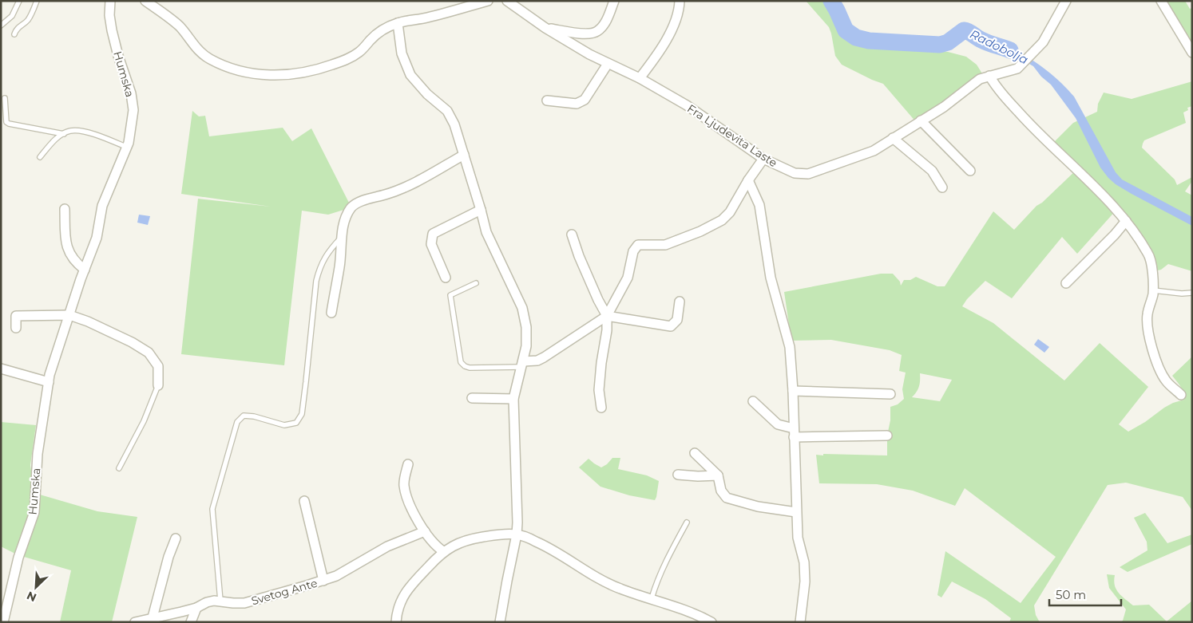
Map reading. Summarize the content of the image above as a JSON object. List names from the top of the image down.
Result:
{
  "streets": {
    "street": ["Humska", "Fra Ljudevita Laste", "Svetog Ante"]
  },
  "water": ["Radobolja"],
  "scale_bar": "50 m",
  "north": "bottom left"
}
